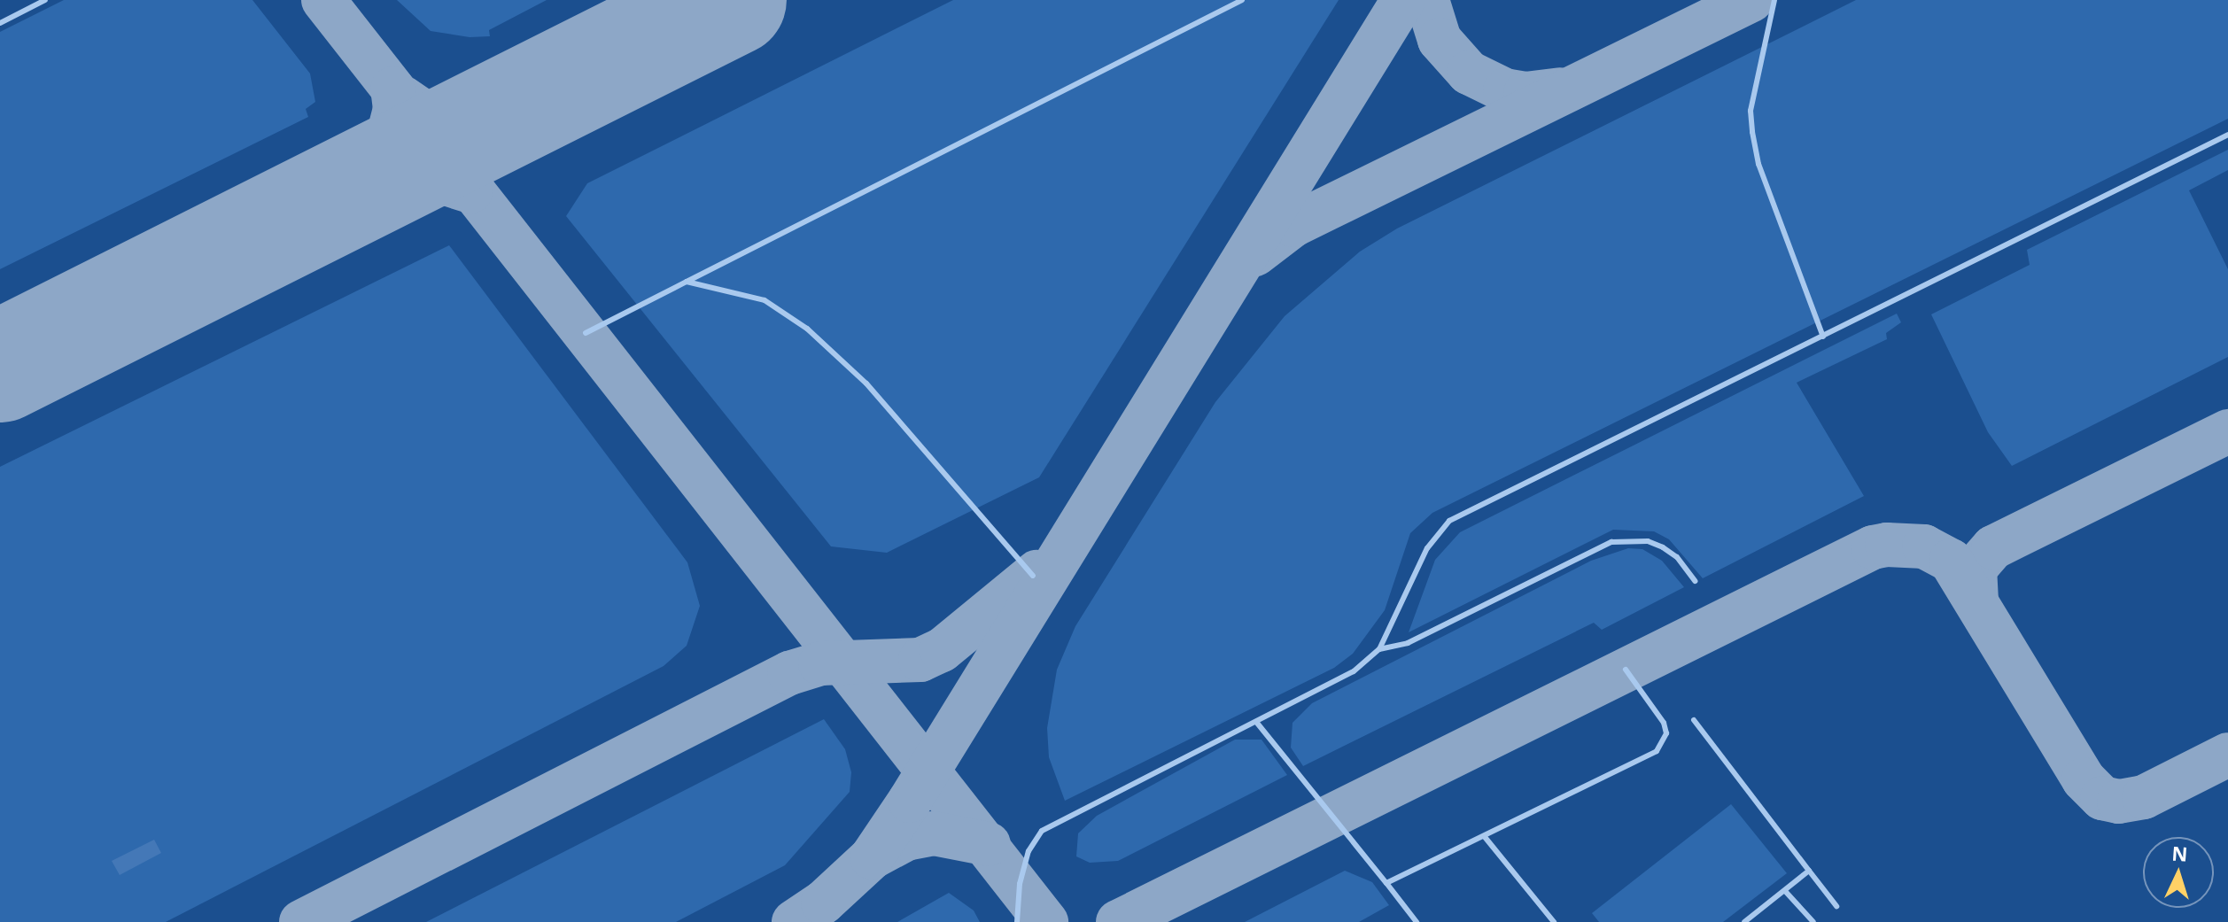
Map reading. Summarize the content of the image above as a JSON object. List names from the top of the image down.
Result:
{
  "north": "top"
}
